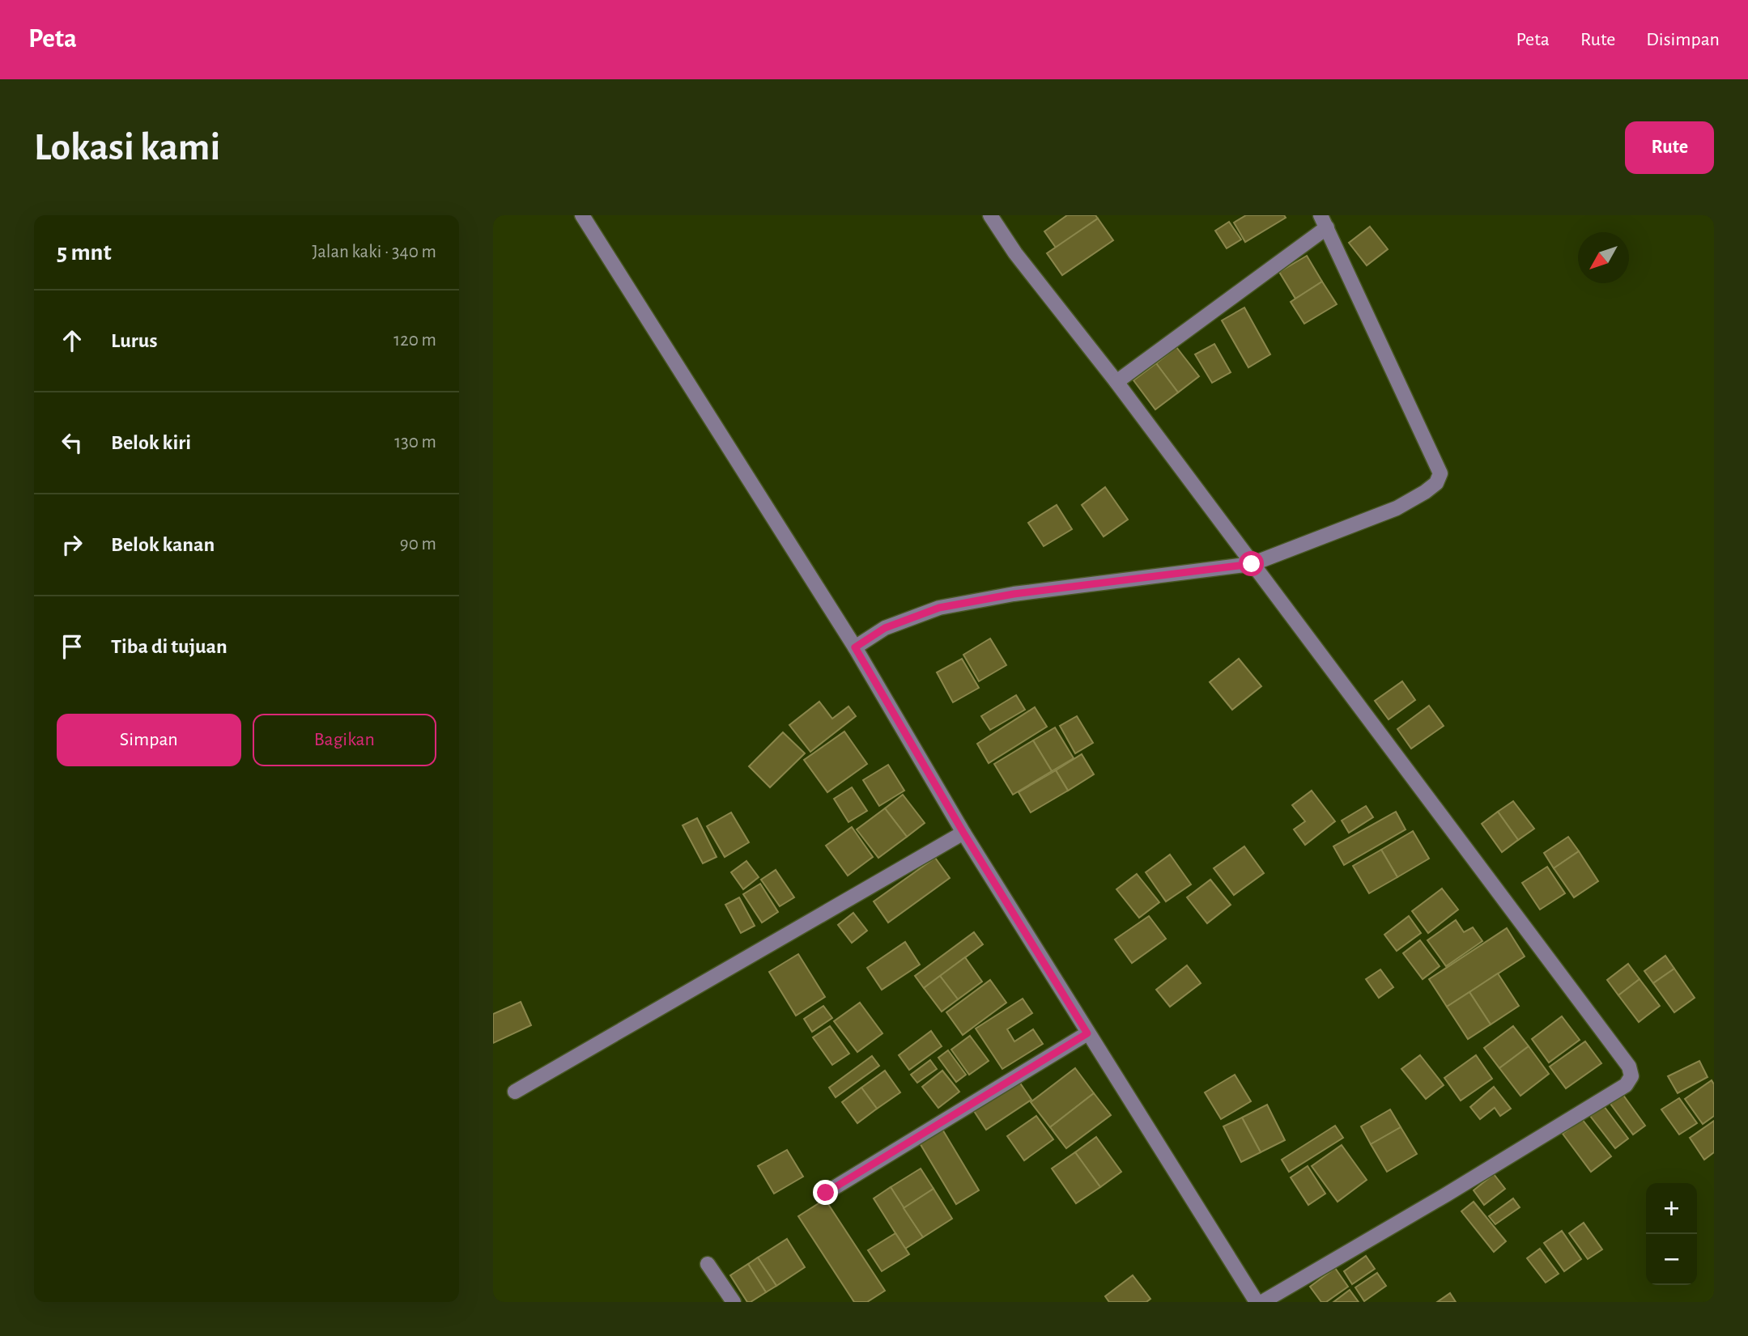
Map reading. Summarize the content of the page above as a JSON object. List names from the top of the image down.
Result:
{
  "north": "bottom left",
  "page": {
    "header": "Peta",
    "nav": ["Peta", "Rute", "Disimpan"],
    "buttons": [
      "Rute",
      ["Simpan", "Bagikan"]
    ],
    "title": "Lokasi kami",
    "heading": ["5 mnt", "Jalan kaki · 340 m"],
    "list": [
      ["Lurus", "120 m"],
      ["Belok kiri", "130 m"],
      ["Belok kanan", "90 m"],
      "Tiba di tujuan"
    ],
    "map_buttons": ["+", "−"]
  }
}
